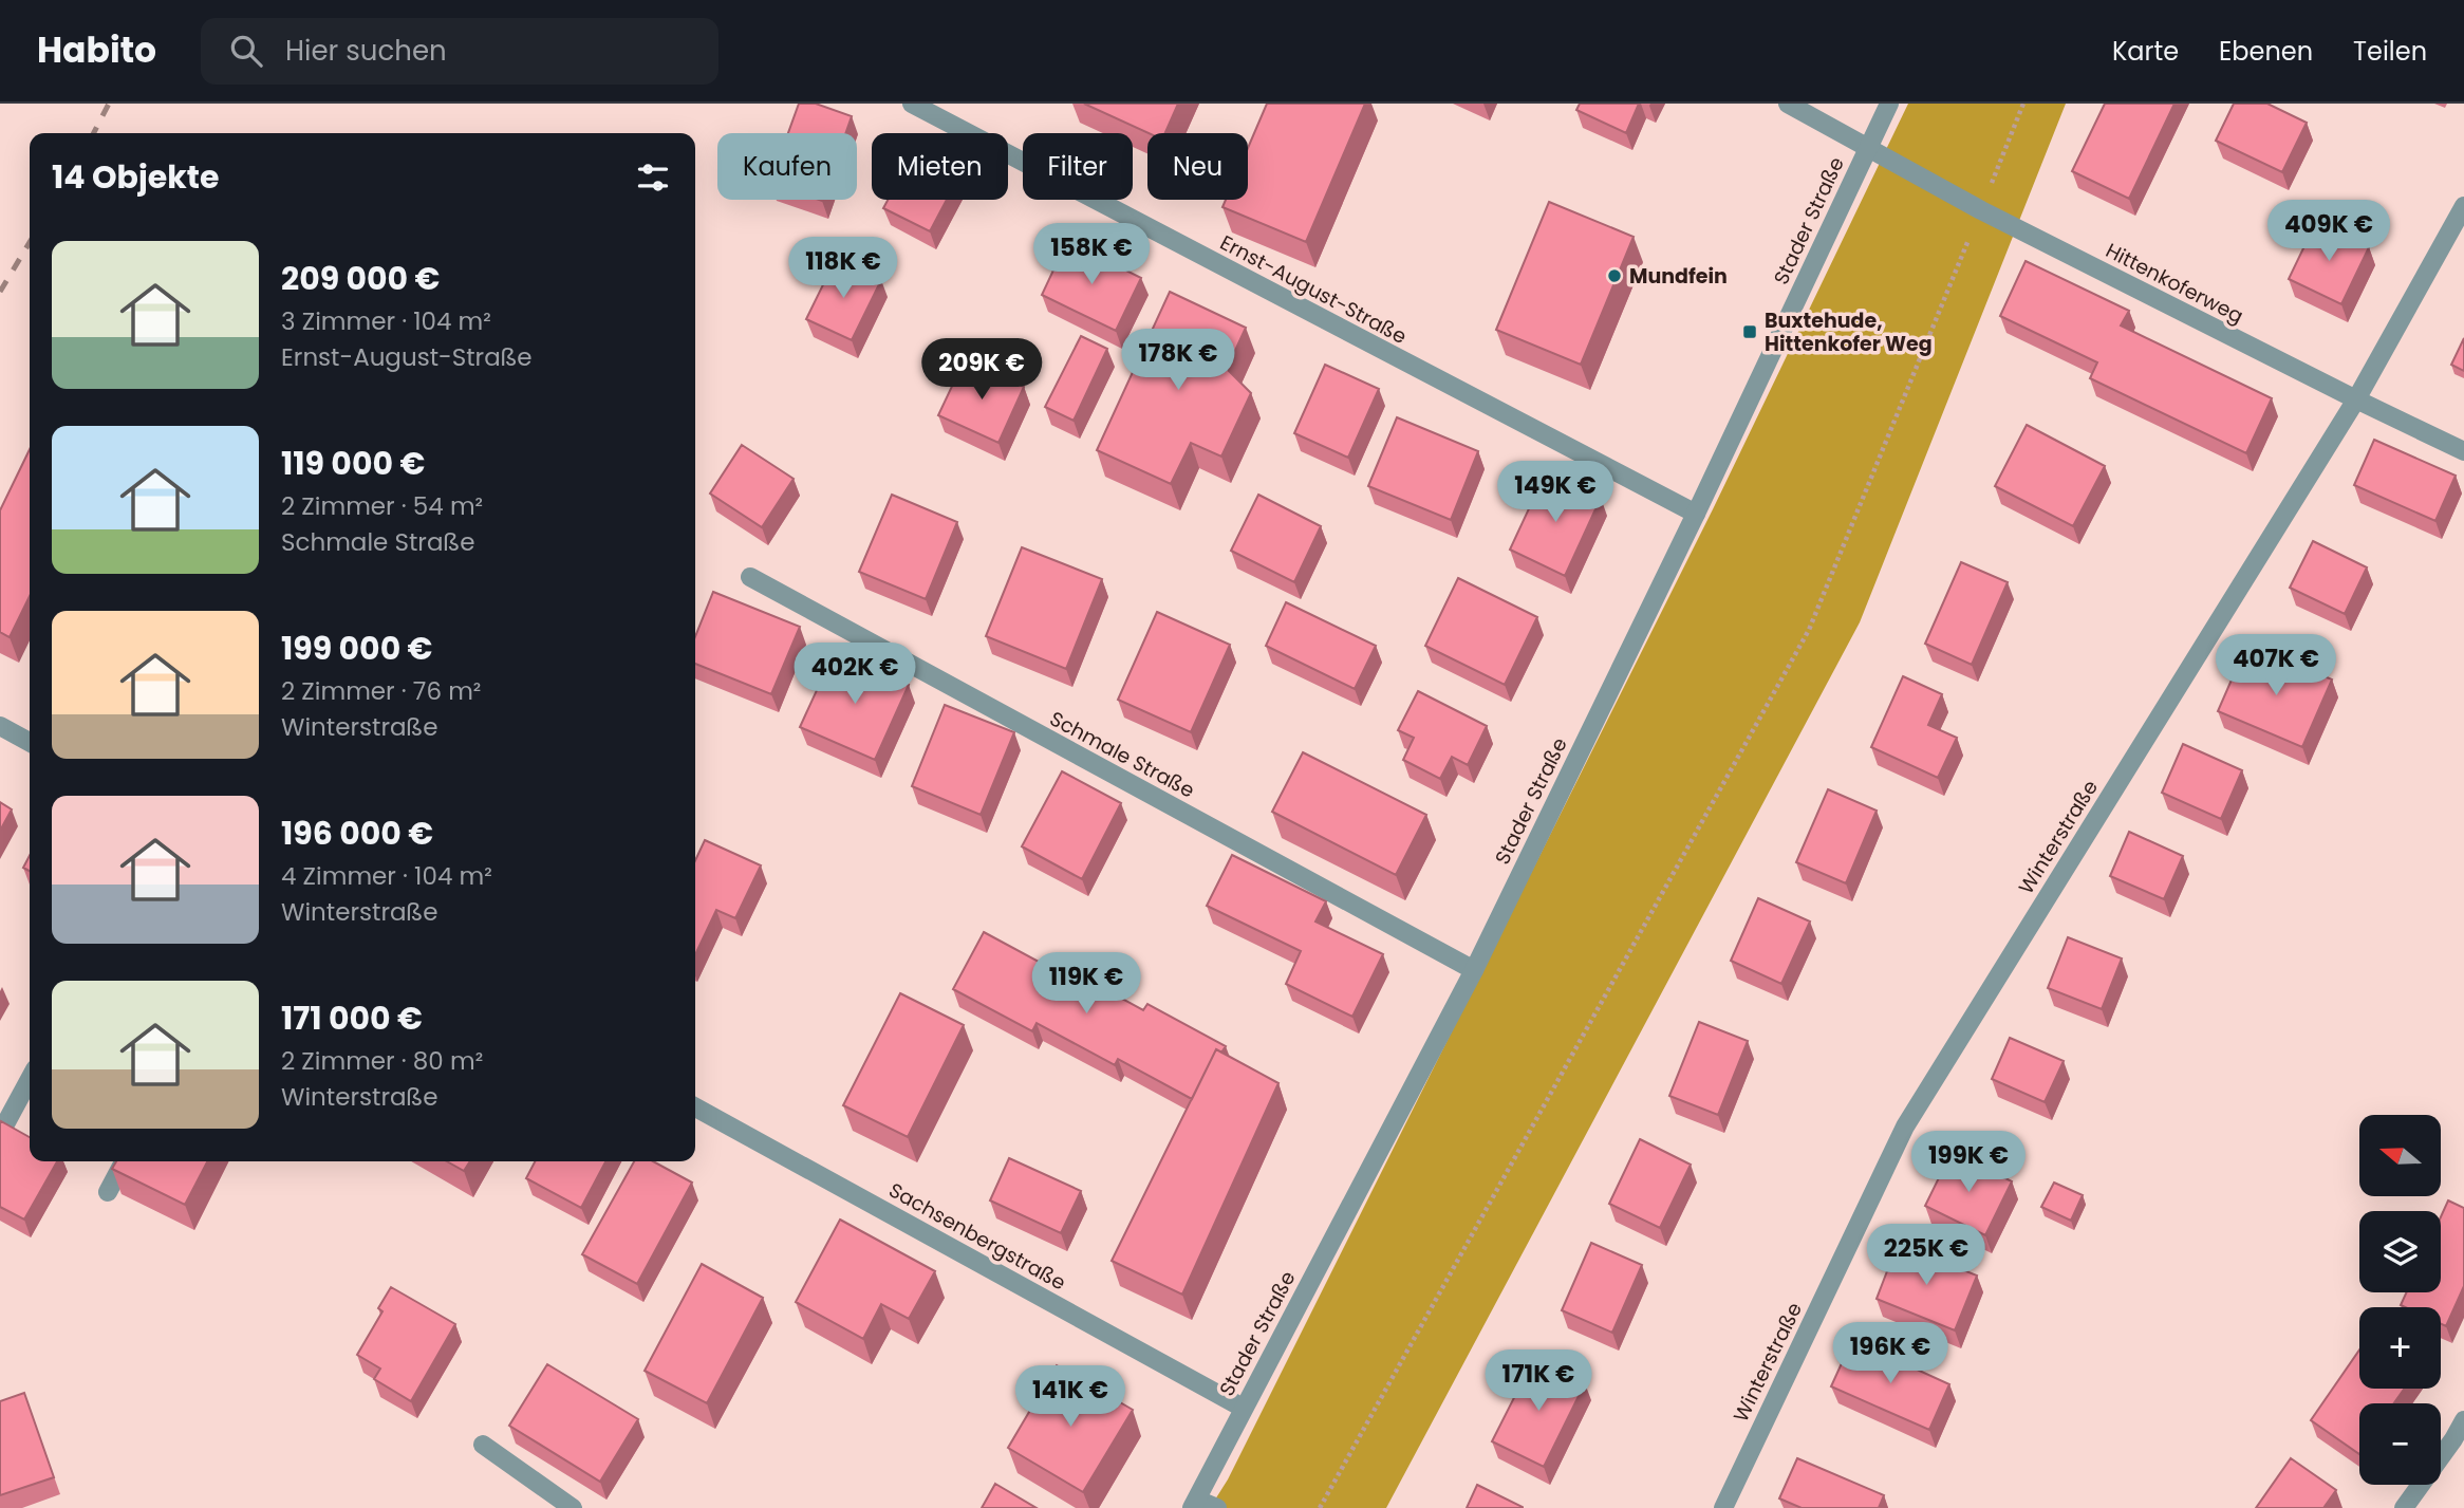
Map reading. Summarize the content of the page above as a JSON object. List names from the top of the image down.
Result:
{
  "streets": {
    "street": [
      "Stader Straße",
      "Hittenkoferweg",
      "Ernst-August-Straße",
      "Schmale Straße",
      "Winterstraße",
      "Sachsenbergstraße"
    ]
  },
  "crossings": [
    ["Stader Straße", "Hittenkoferweg"],
    ["Stader Straße", "Ernst-August-Straße"],
    ["Stader Straße", "Schmale Straße"],
    ["Stader Straße", "Sachsenbergstraße"],
    ["Hittenkoferweg", "Winterstraße"]
  ],
  "places": {
    "other": ["Mundfein"],
    "transit": ["Buxtehude, Hittenkofer Weg"]
  },
  "north": "left",
  "page": {
    "header": "Habito",
    "search": "Hier suchen",
    "nav": ["Karte", "Ebenen", "Teilen"],
    "chip": [
      "Kaufen",
      "Mieten",
      "Filter",
      "Neu"
    ],
    "heading": "14 Objekte",
    "price": [
      "409K €",
      "158K €",
      "118K €",
      "178K €",
      "209K €",
      "149K €",
      "407K €",
      "402K €",
      "119K €",
      "199K €",
      "225K €",
      "196K €",
      "171K €",
      "141K €"
    ],
    "list": [
      {
        "name": "209 000 €",
        "note": "3 Zimmer · 104 m² · Ernst-August-Straße"
      },
      {
        "name": "119 000 €",
        "note": "2 Zimmer · 54 m² · Schmale Straße"
      },
      {
        "name": "199 000 €",
        "note": "2 Zimmer · 76 m² · Winterstraße"
      },
      {
        "name": "196 000 €",
        "note": "4 Zimmer · 104 m² · Winterstraße"
      },
      {
        "name": "171 000 €",
        "note": "2 Zimmer · 80 m² · Winterstraße"
      }
    ],
    "map_buttons": ["+", "−"]
  }
}
